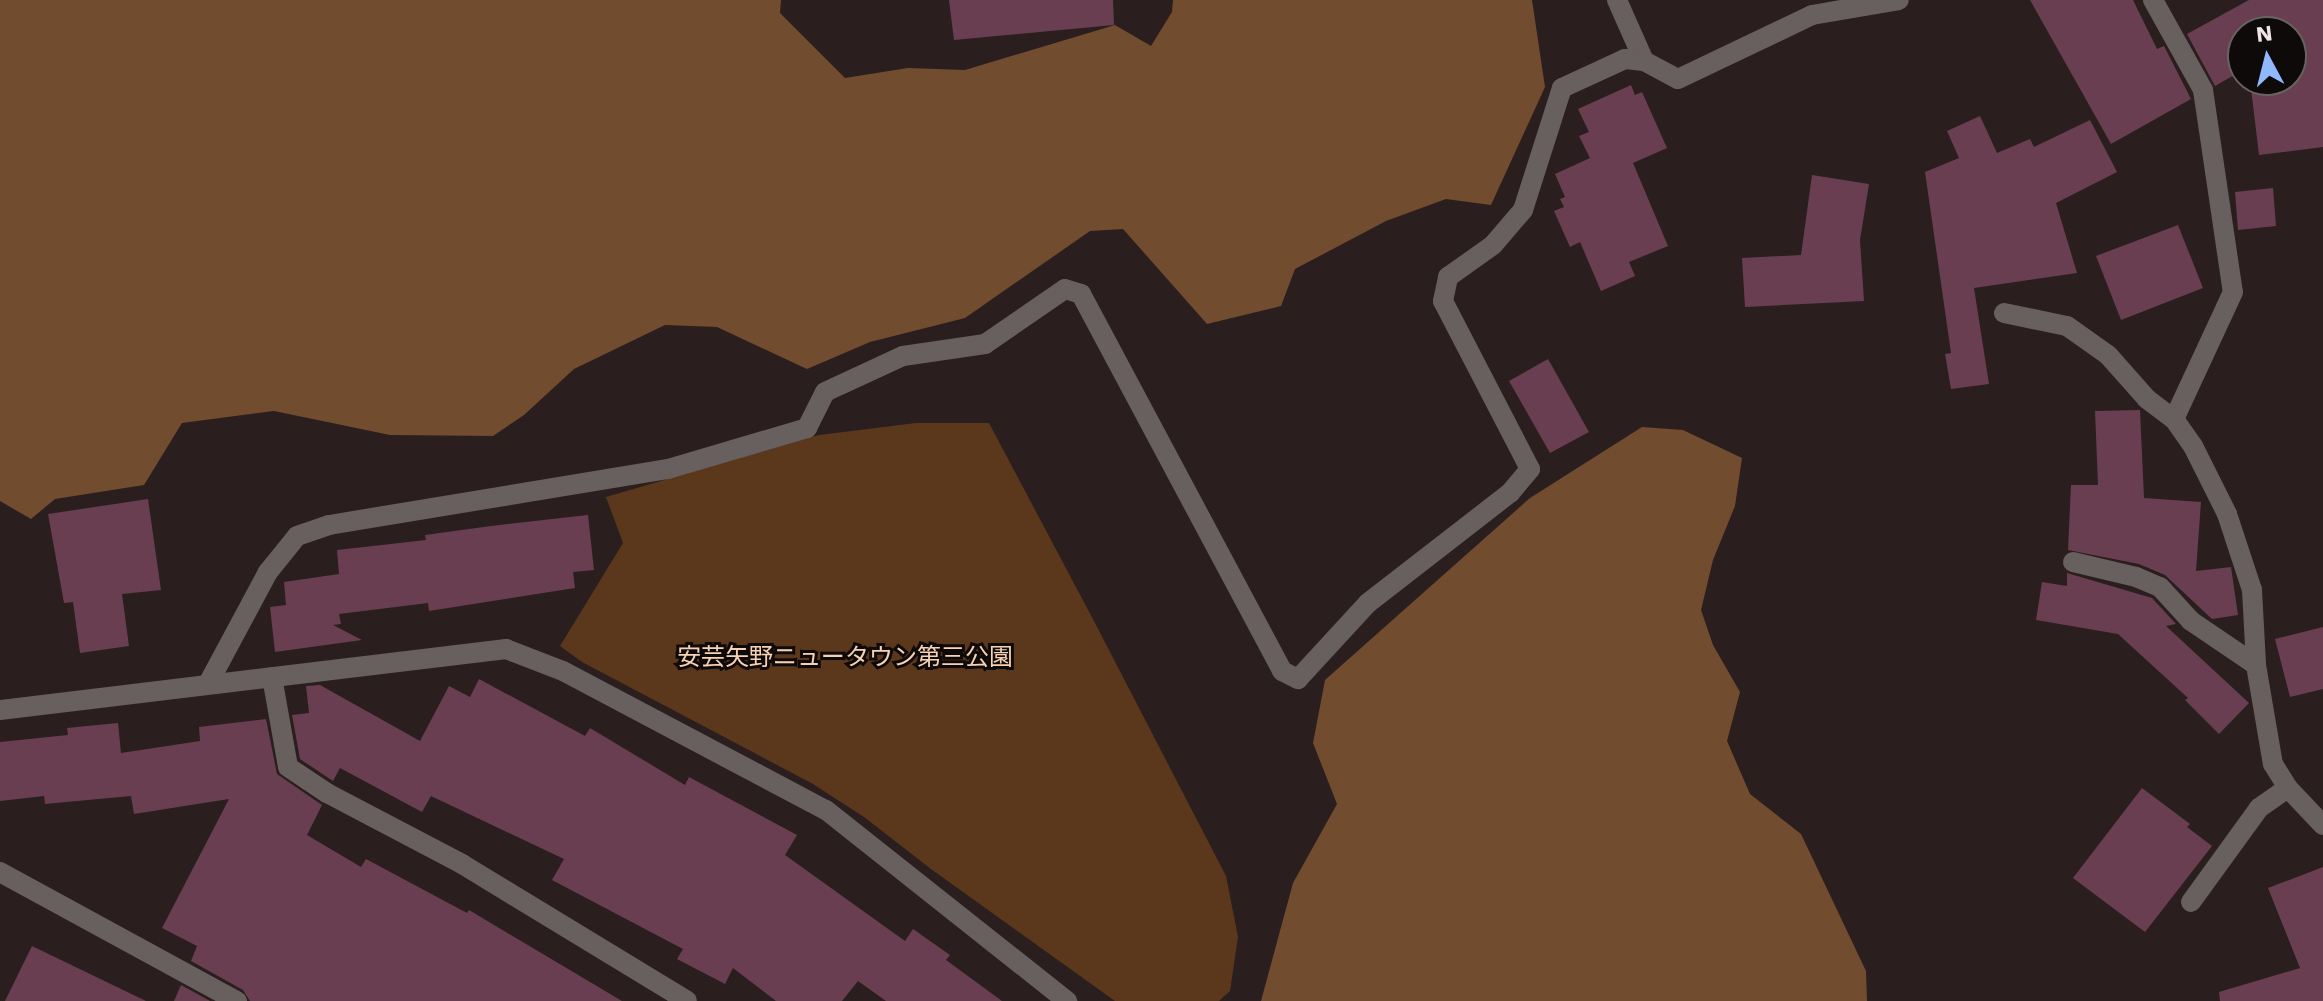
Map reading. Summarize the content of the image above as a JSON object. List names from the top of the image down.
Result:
{
  "parks": ["安芸矢野ニュータウン第三公園"],
  "north": "top"
}
